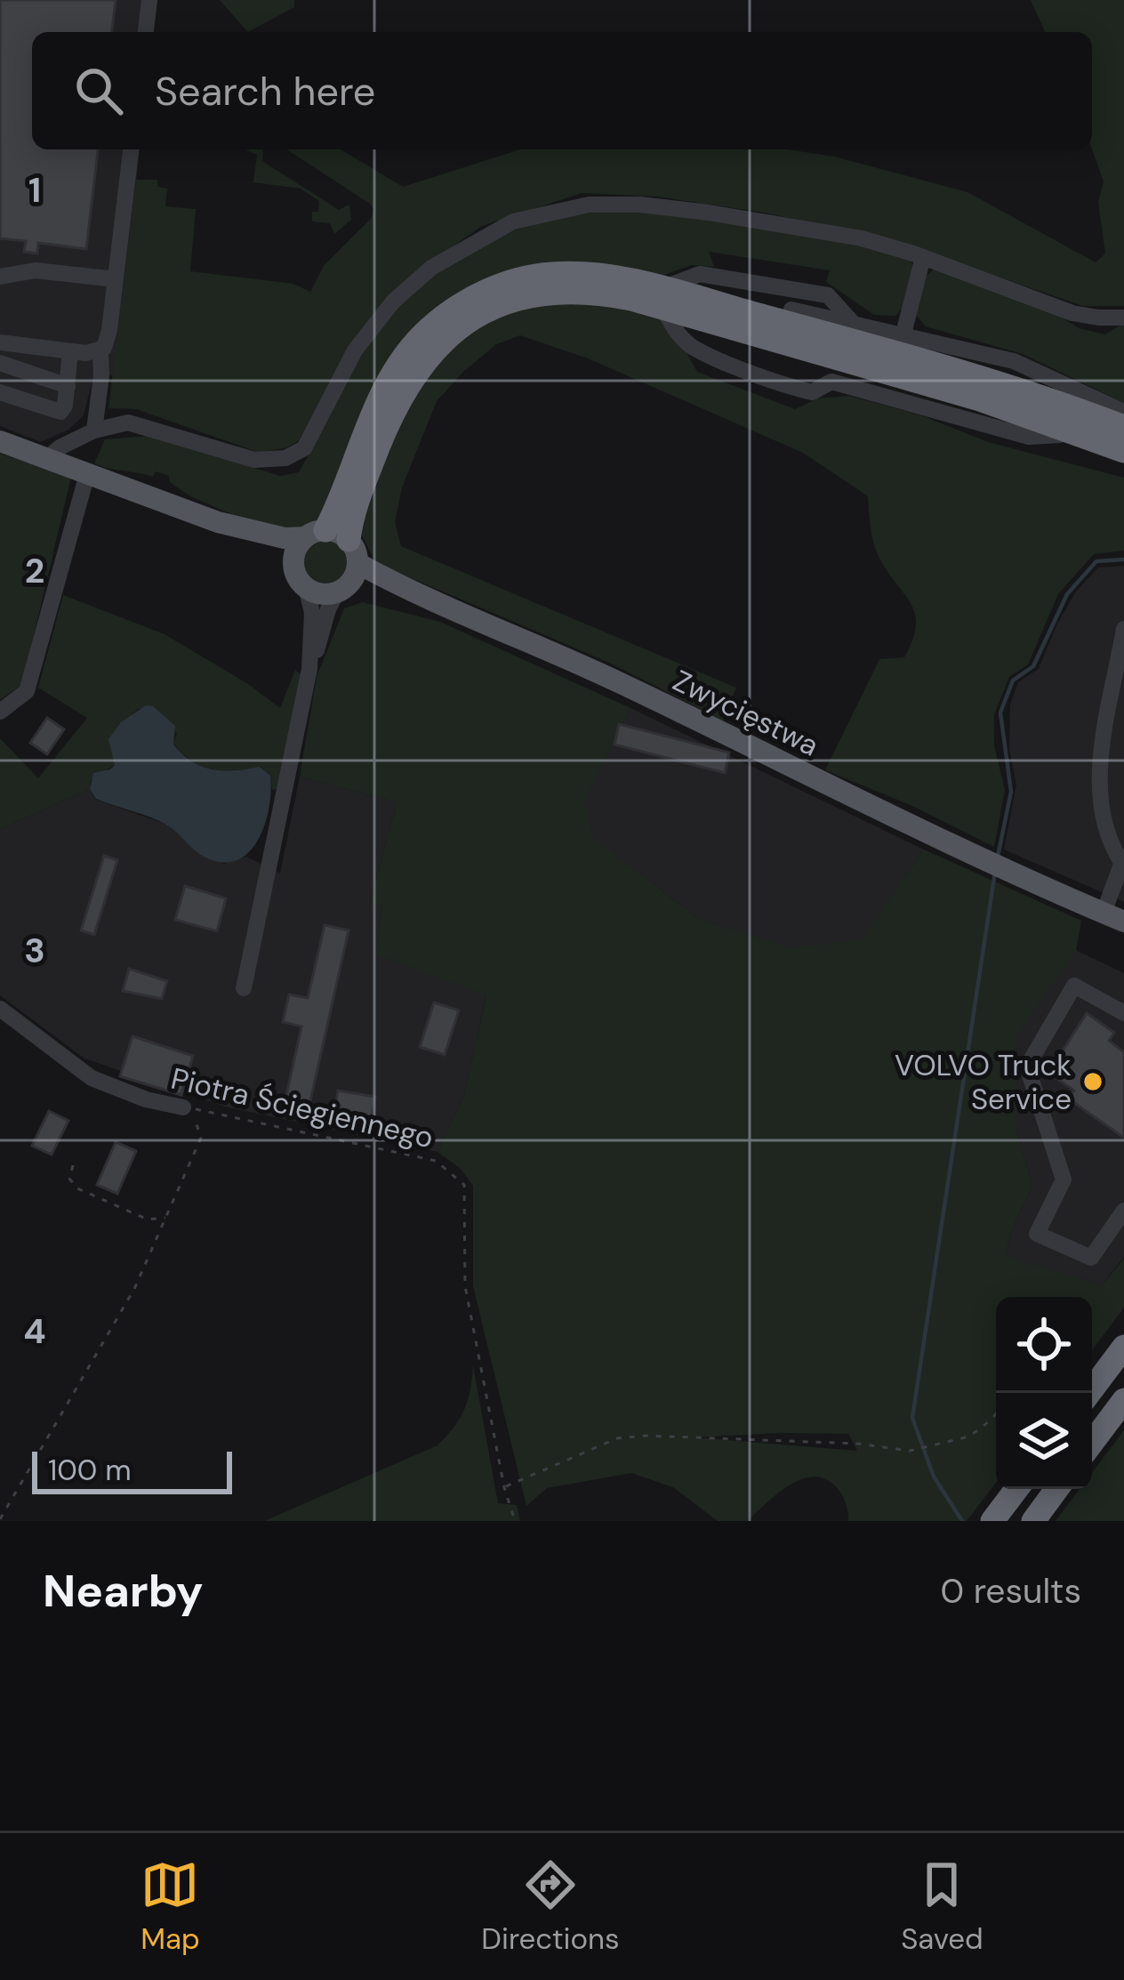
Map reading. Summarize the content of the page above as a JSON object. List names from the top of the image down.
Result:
{
  "streets": {
    "main road": ["Zwycięstwa"],
    "street": ["Piotra Ściegiennego"]
  },
  "places": ["VOLVO Truck Service"],
  "scale_bar": "100 m",
  "page": {
    "search": "Search here",
    "scale": "100 m",
    "heading": ["Nearby", "0 results"],
    "nav": ["Map", "Directions", "Saved"]
  },
  "grid": {
    "rows": [
      "1",
      "2",
      "3",
      "4"
    ]
  }
}
